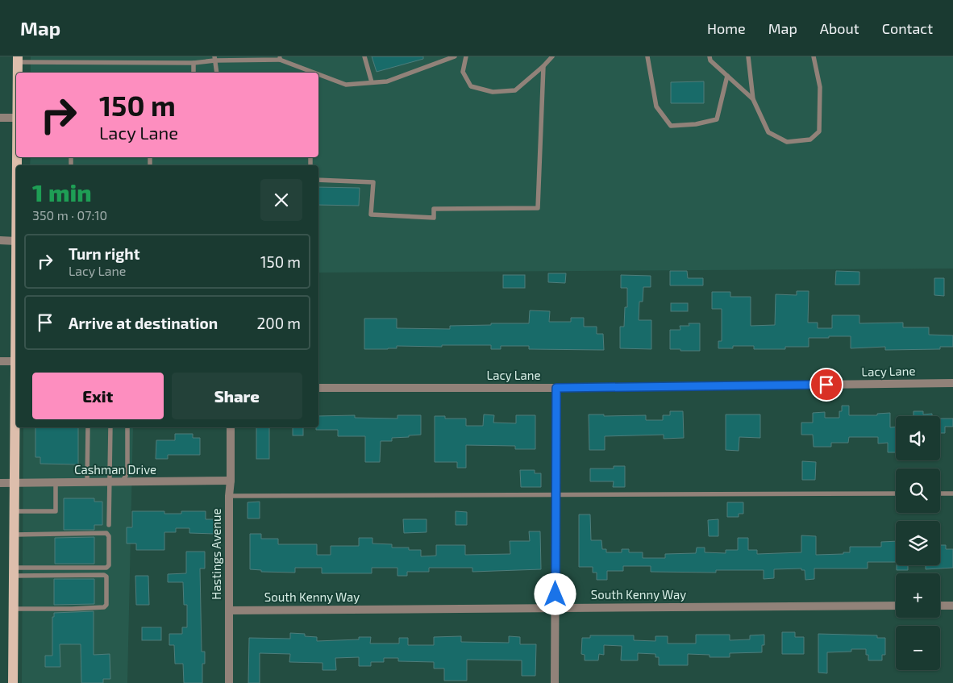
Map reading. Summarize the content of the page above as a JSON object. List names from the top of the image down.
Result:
{
  "streets": {
    "street": [
      "Lacy Lane",
      "Cashman Drive",
      "Hastings Avenue",
      "South Kenny Way"
    ]
  },
  "crossings": [
    ["Cashman Drive", "Hastings Avenue"],
    ["Hastings Avenue", "South Kenny Way"]
  ],
  "page": {
    "header": "Map",
    "nav": [
      "Home",
      "Map",
      "About",
      "Contact"
    ],
    "turn": ["150 m", "Lacy Lane"],
    "heading": ["1 min", "350 m · 07:10"],
    "list": [
      {
        "name": "Turn right",
        "note": "Lacy Lane",
        "value": "150 m"
      },
      {
        "name": "Arrive at destination",
        "value": "200 m"
      }
    ],
    "buttons": ["Exit", "Share"],
    "map_buttons": ["+", "−"]
  }
}
